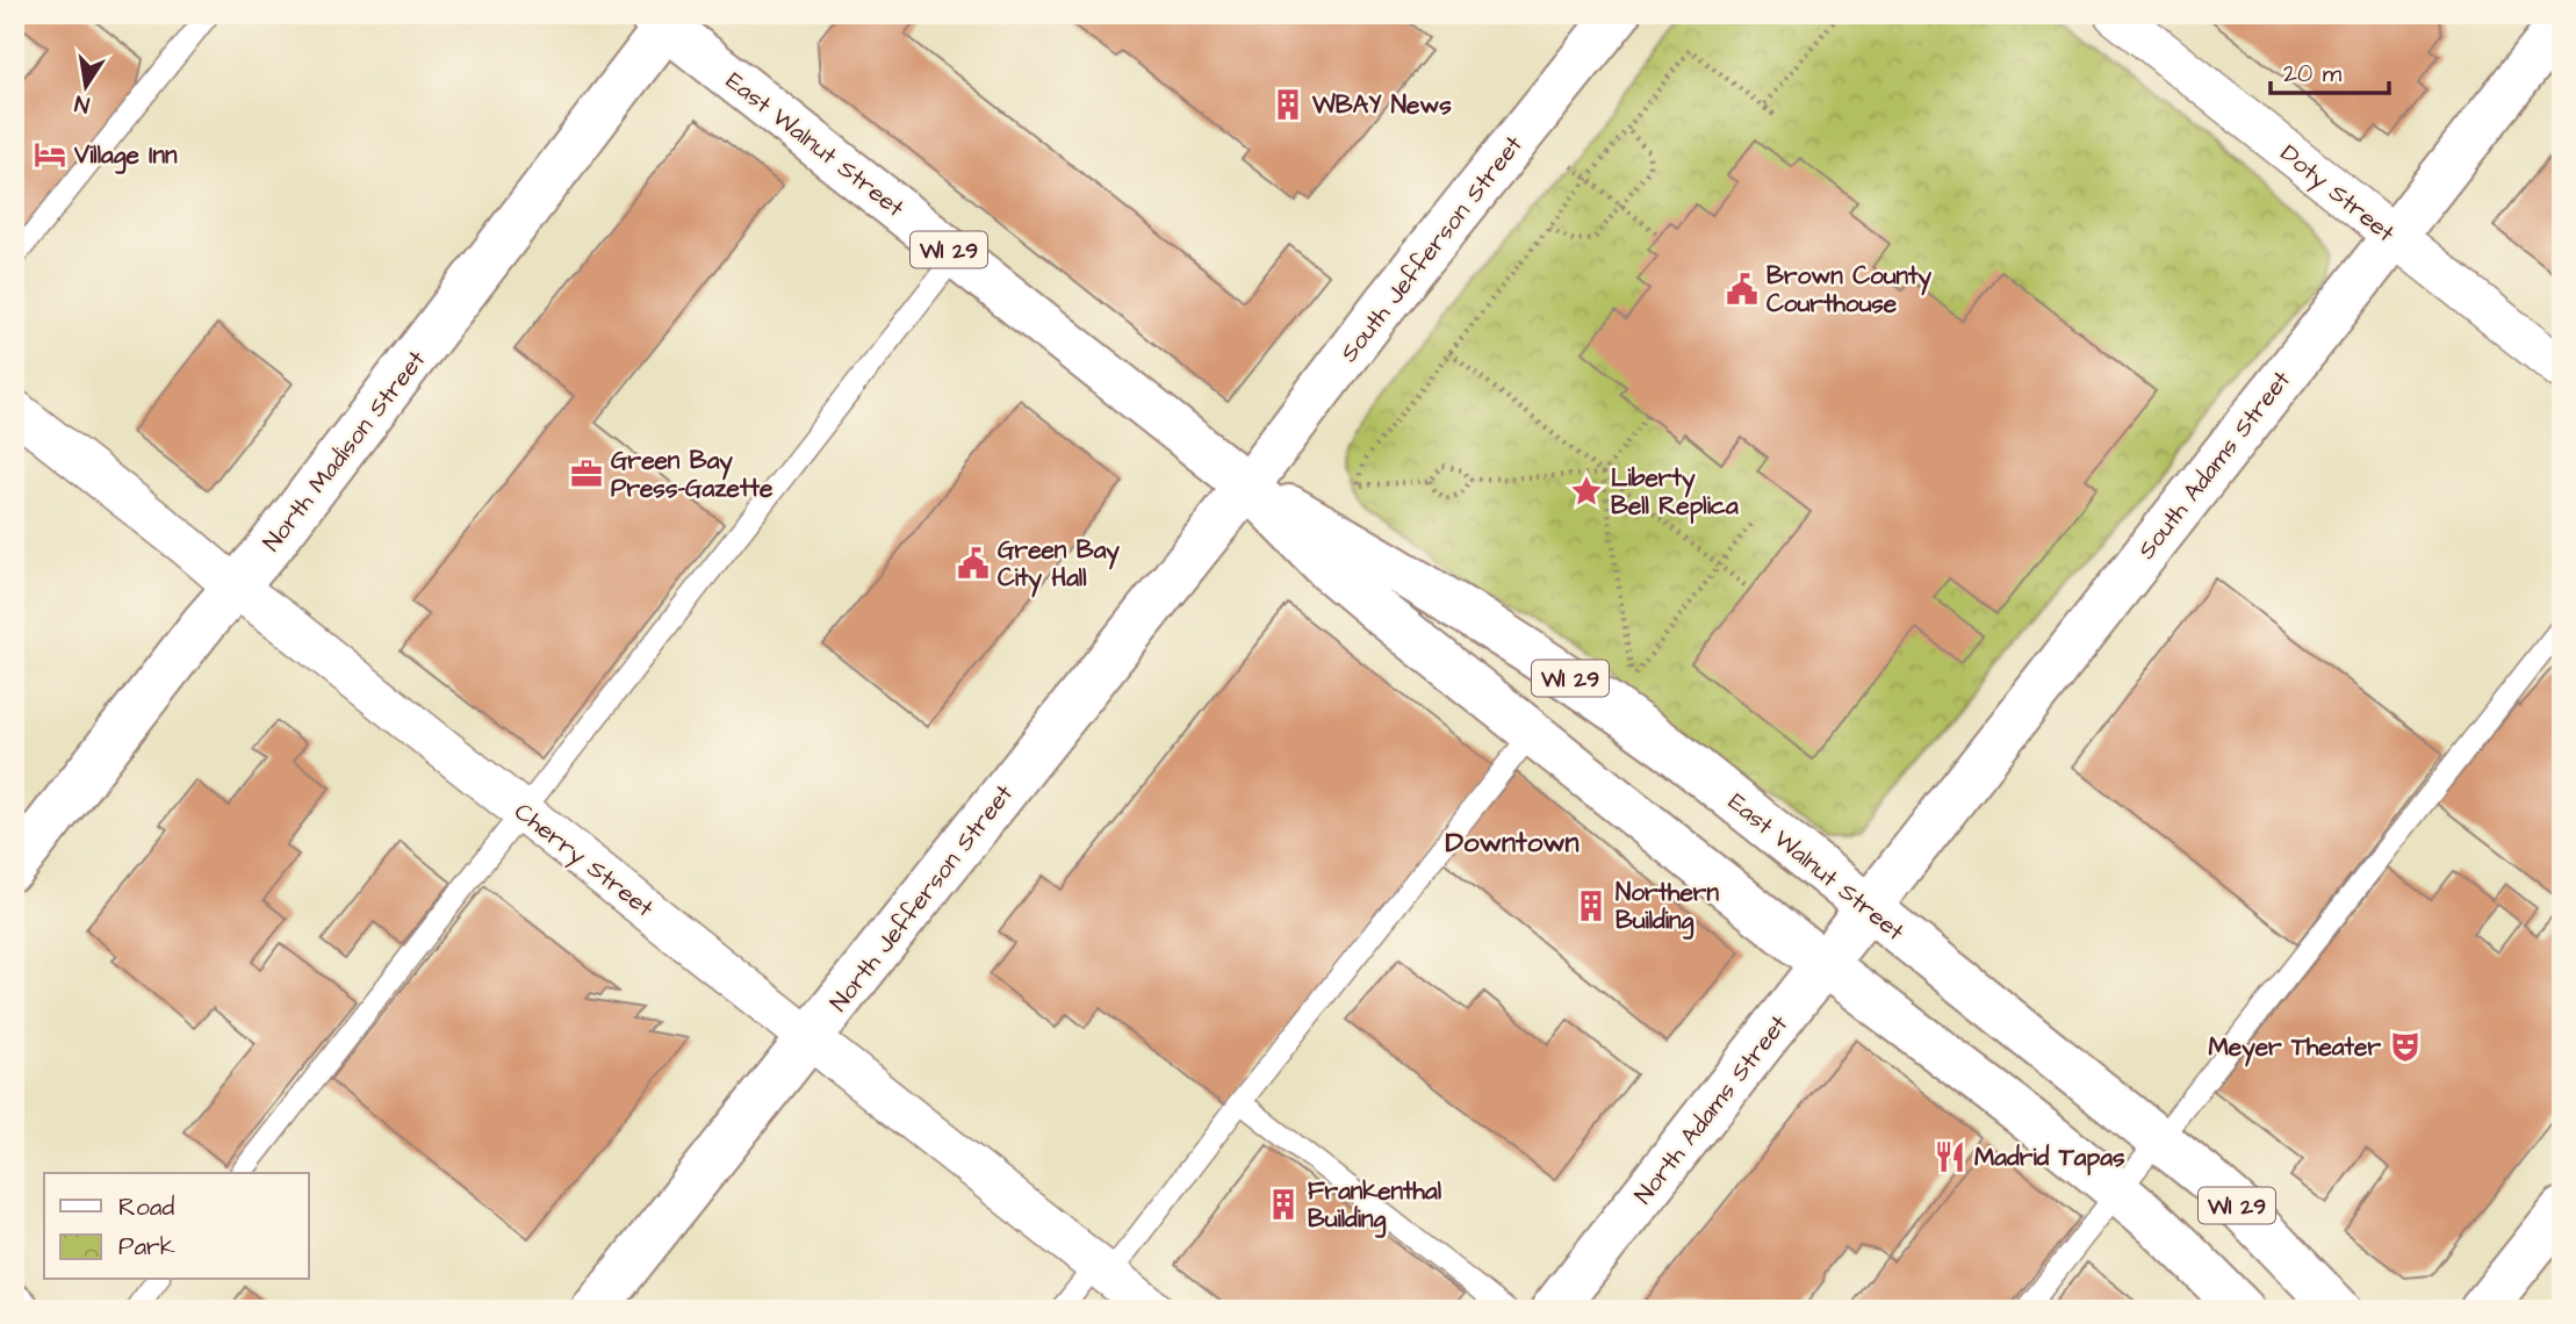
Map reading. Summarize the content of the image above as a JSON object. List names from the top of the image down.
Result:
{
  "streets": {
    "main road": [
      "East Walnut Street",
      "South Jefferson Street",
      "WI 29",
      "North Madison Street",
      "South Adams Street",
      "North Jefferson Street",
      "North Adams Street"
    ],
    "street": ["Doty Street", "Cherry Street"]
  },
  "crossings": [
    ["East Walnut Street", "South Jefferson Street"],
    ["East Walnut Street", "North Madison Street"],
    ["East Walnut Street", "South Adams Street"],
    ["East Walnut Street", "North Jefferson Street"],
    ["East Walnut Street", "North Adams Street"],
    ["Doty Street", "South Adams Street"],
    ["South Jefferson Street", "North Jefferson Street"],
    ["North Madison Street", "Cherry Street"],
    ["South Adams Street", "North Adams Street"],
    ["Cherry Street", "North Jefferson Street"]
  ],
  "districts": ["Downtown"],
  "places": {
    "building": ["WBAY News", "Northern Building", "Frankenthal Building"],
    "hotel": ["Village Inn"],
    "public building": ["Brown County Courthouse", "Green Bay City Hall"],
    "office": ["Green Bay Press-Gazette"],
    "place": ["Liberty Bell Replica"],
    "theatre": ["Meyer Theater"],
    "restaurant": ["Madrid Tapas"]
  },
  "legend": ["Road", "Park"],
  "scale_bar": "20 m",
  "north": "bottom"
}
